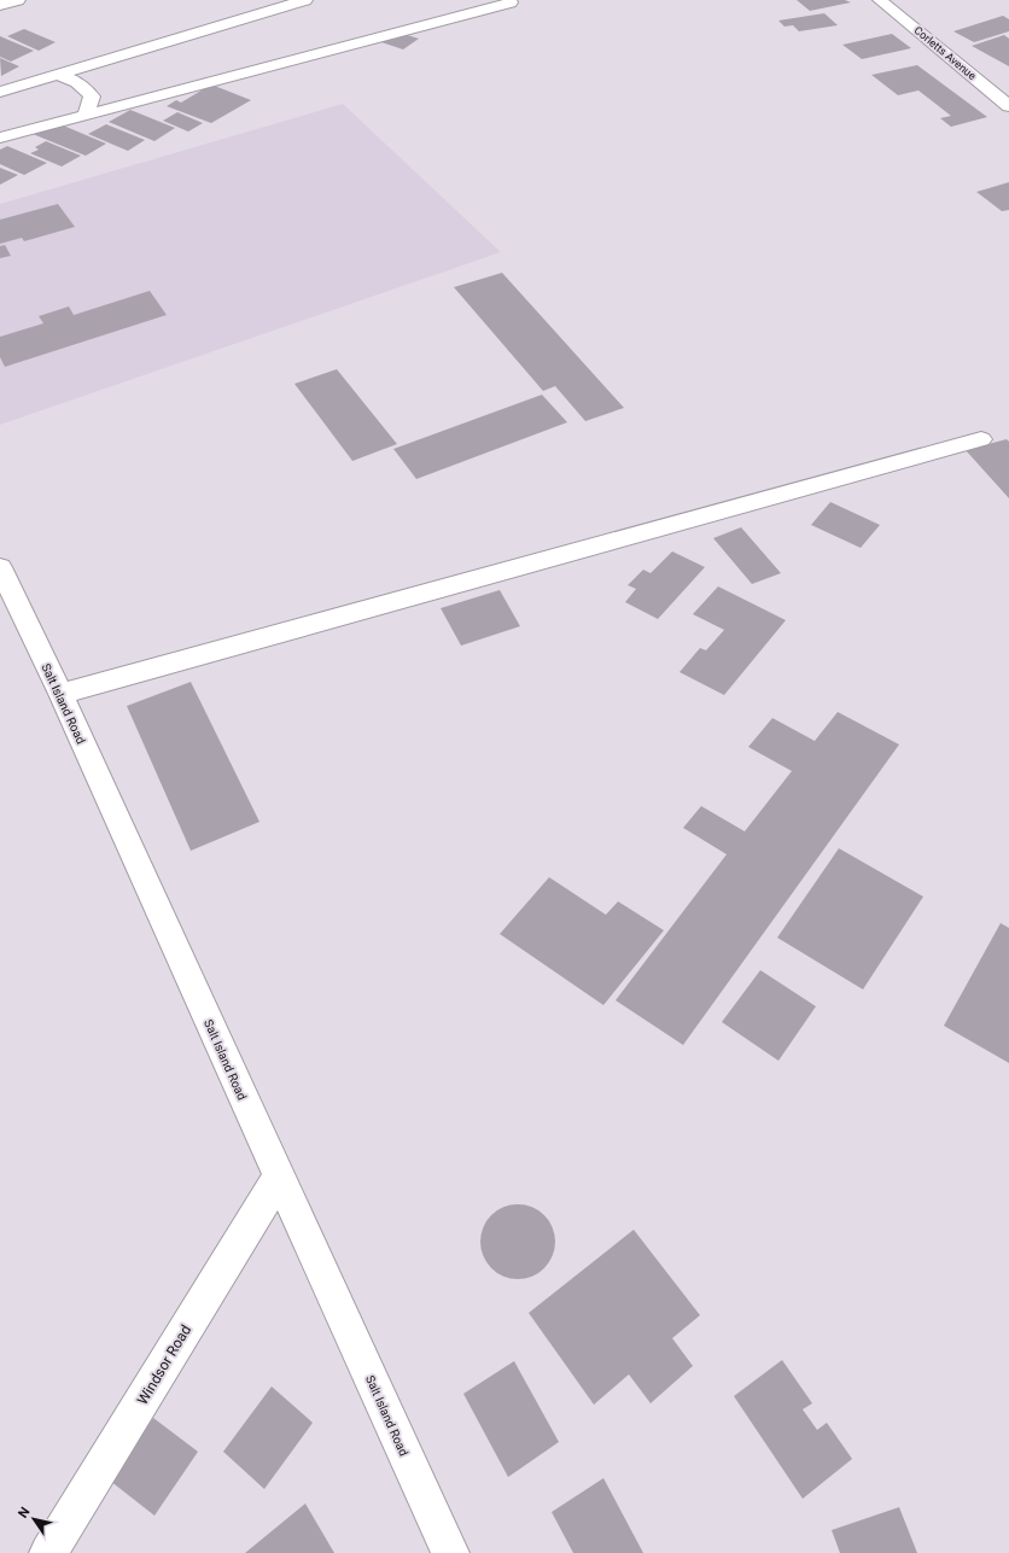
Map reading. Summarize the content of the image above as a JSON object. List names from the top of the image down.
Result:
{
  "streets": {
    "street": ["Corletts Avenue", "Salt Island Road", "Windsor Road"]
  },
  "crossings": [
    ["Salt Island Road", "Windsor Road"]
  ],
  "north": "top left"
}
